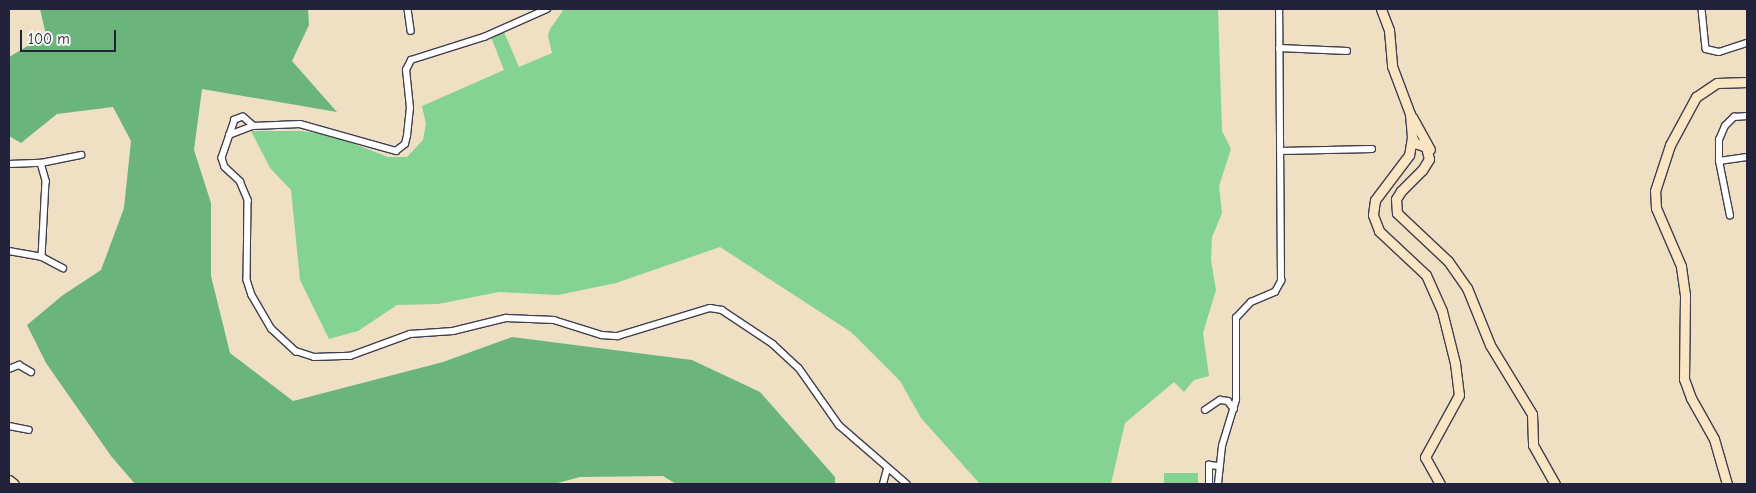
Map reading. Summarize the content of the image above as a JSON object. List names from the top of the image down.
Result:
{
  "scale_bar": "100 m"
}
